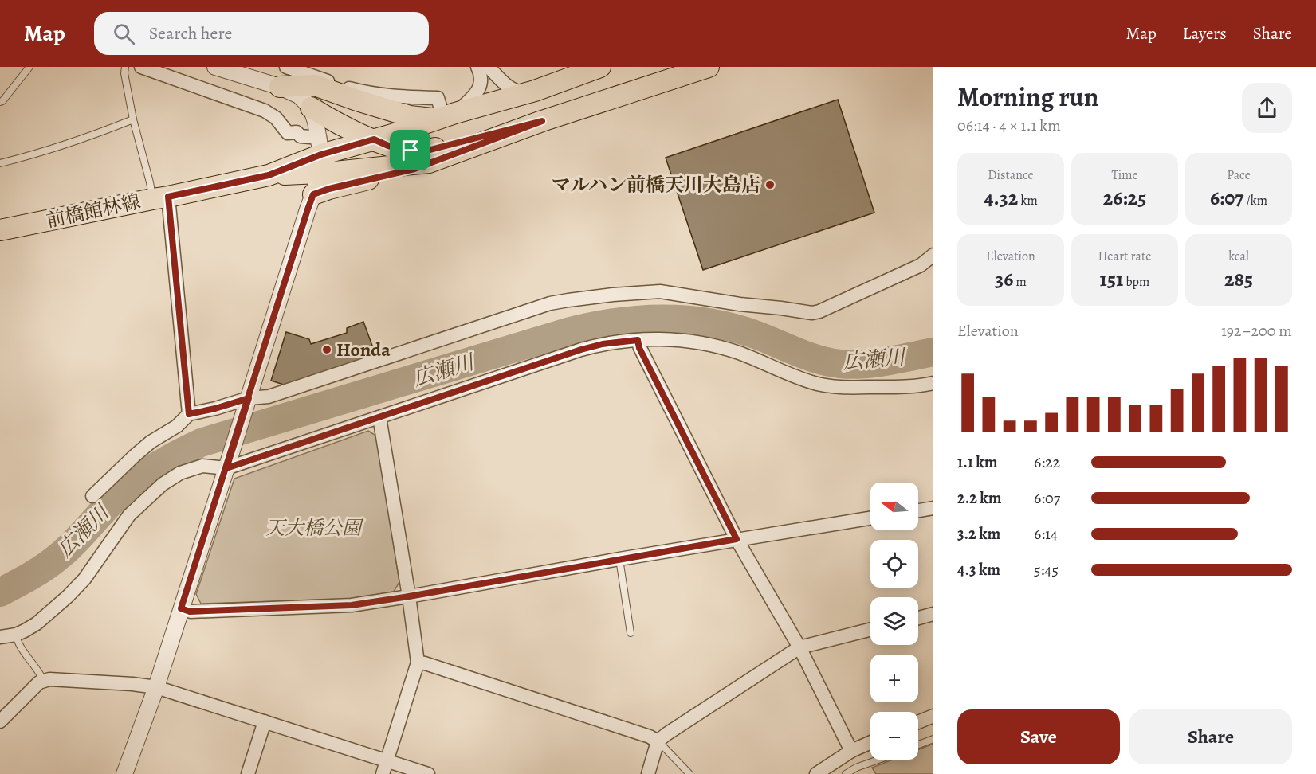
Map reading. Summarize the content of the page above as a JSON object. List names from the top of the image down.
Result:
{
  "streets": {
    "main road": ["前橋館林線"]
  },
  "water": ["広瀬川"],
  "parks": ["天大橋公園"],
  "places": ["マルハン前橋天川大島店", "Honda"],
  "north": "left",
  "page": {
    "header": "Map",
    "search": "Search here",
    "nav": ["Map", "Layers", "Share"],
    "heading": ["Morning run", "06:14 · 4 × 1.1 km"],
    "stats": [
      ["Distance", "4.32 km"],
      ["Time", "26:25"],
      ["Pace", "6:07 /km"],
      ["Elevation", "36 m"],
      ["Heart rate", "151 bpm"],
      ["kcal", "285"]
    ],
    "chart": ["Elevation", "192–200 m"],
    "list": [
      {
        "name": "1.1 km",
        "note": "6:22"
      },
      {
        "name": "2.2 km",
        "note": "6:07"
      },
      {
        "name": "3.2 km",
        "note": "6:14"
      },
      {
        "name": "4.3 km",
        "note": "5:45"
      }
    ],
    "map_buttons": ["+", "−"],
    "buttons": ["Save", "Share"]
  }
}
